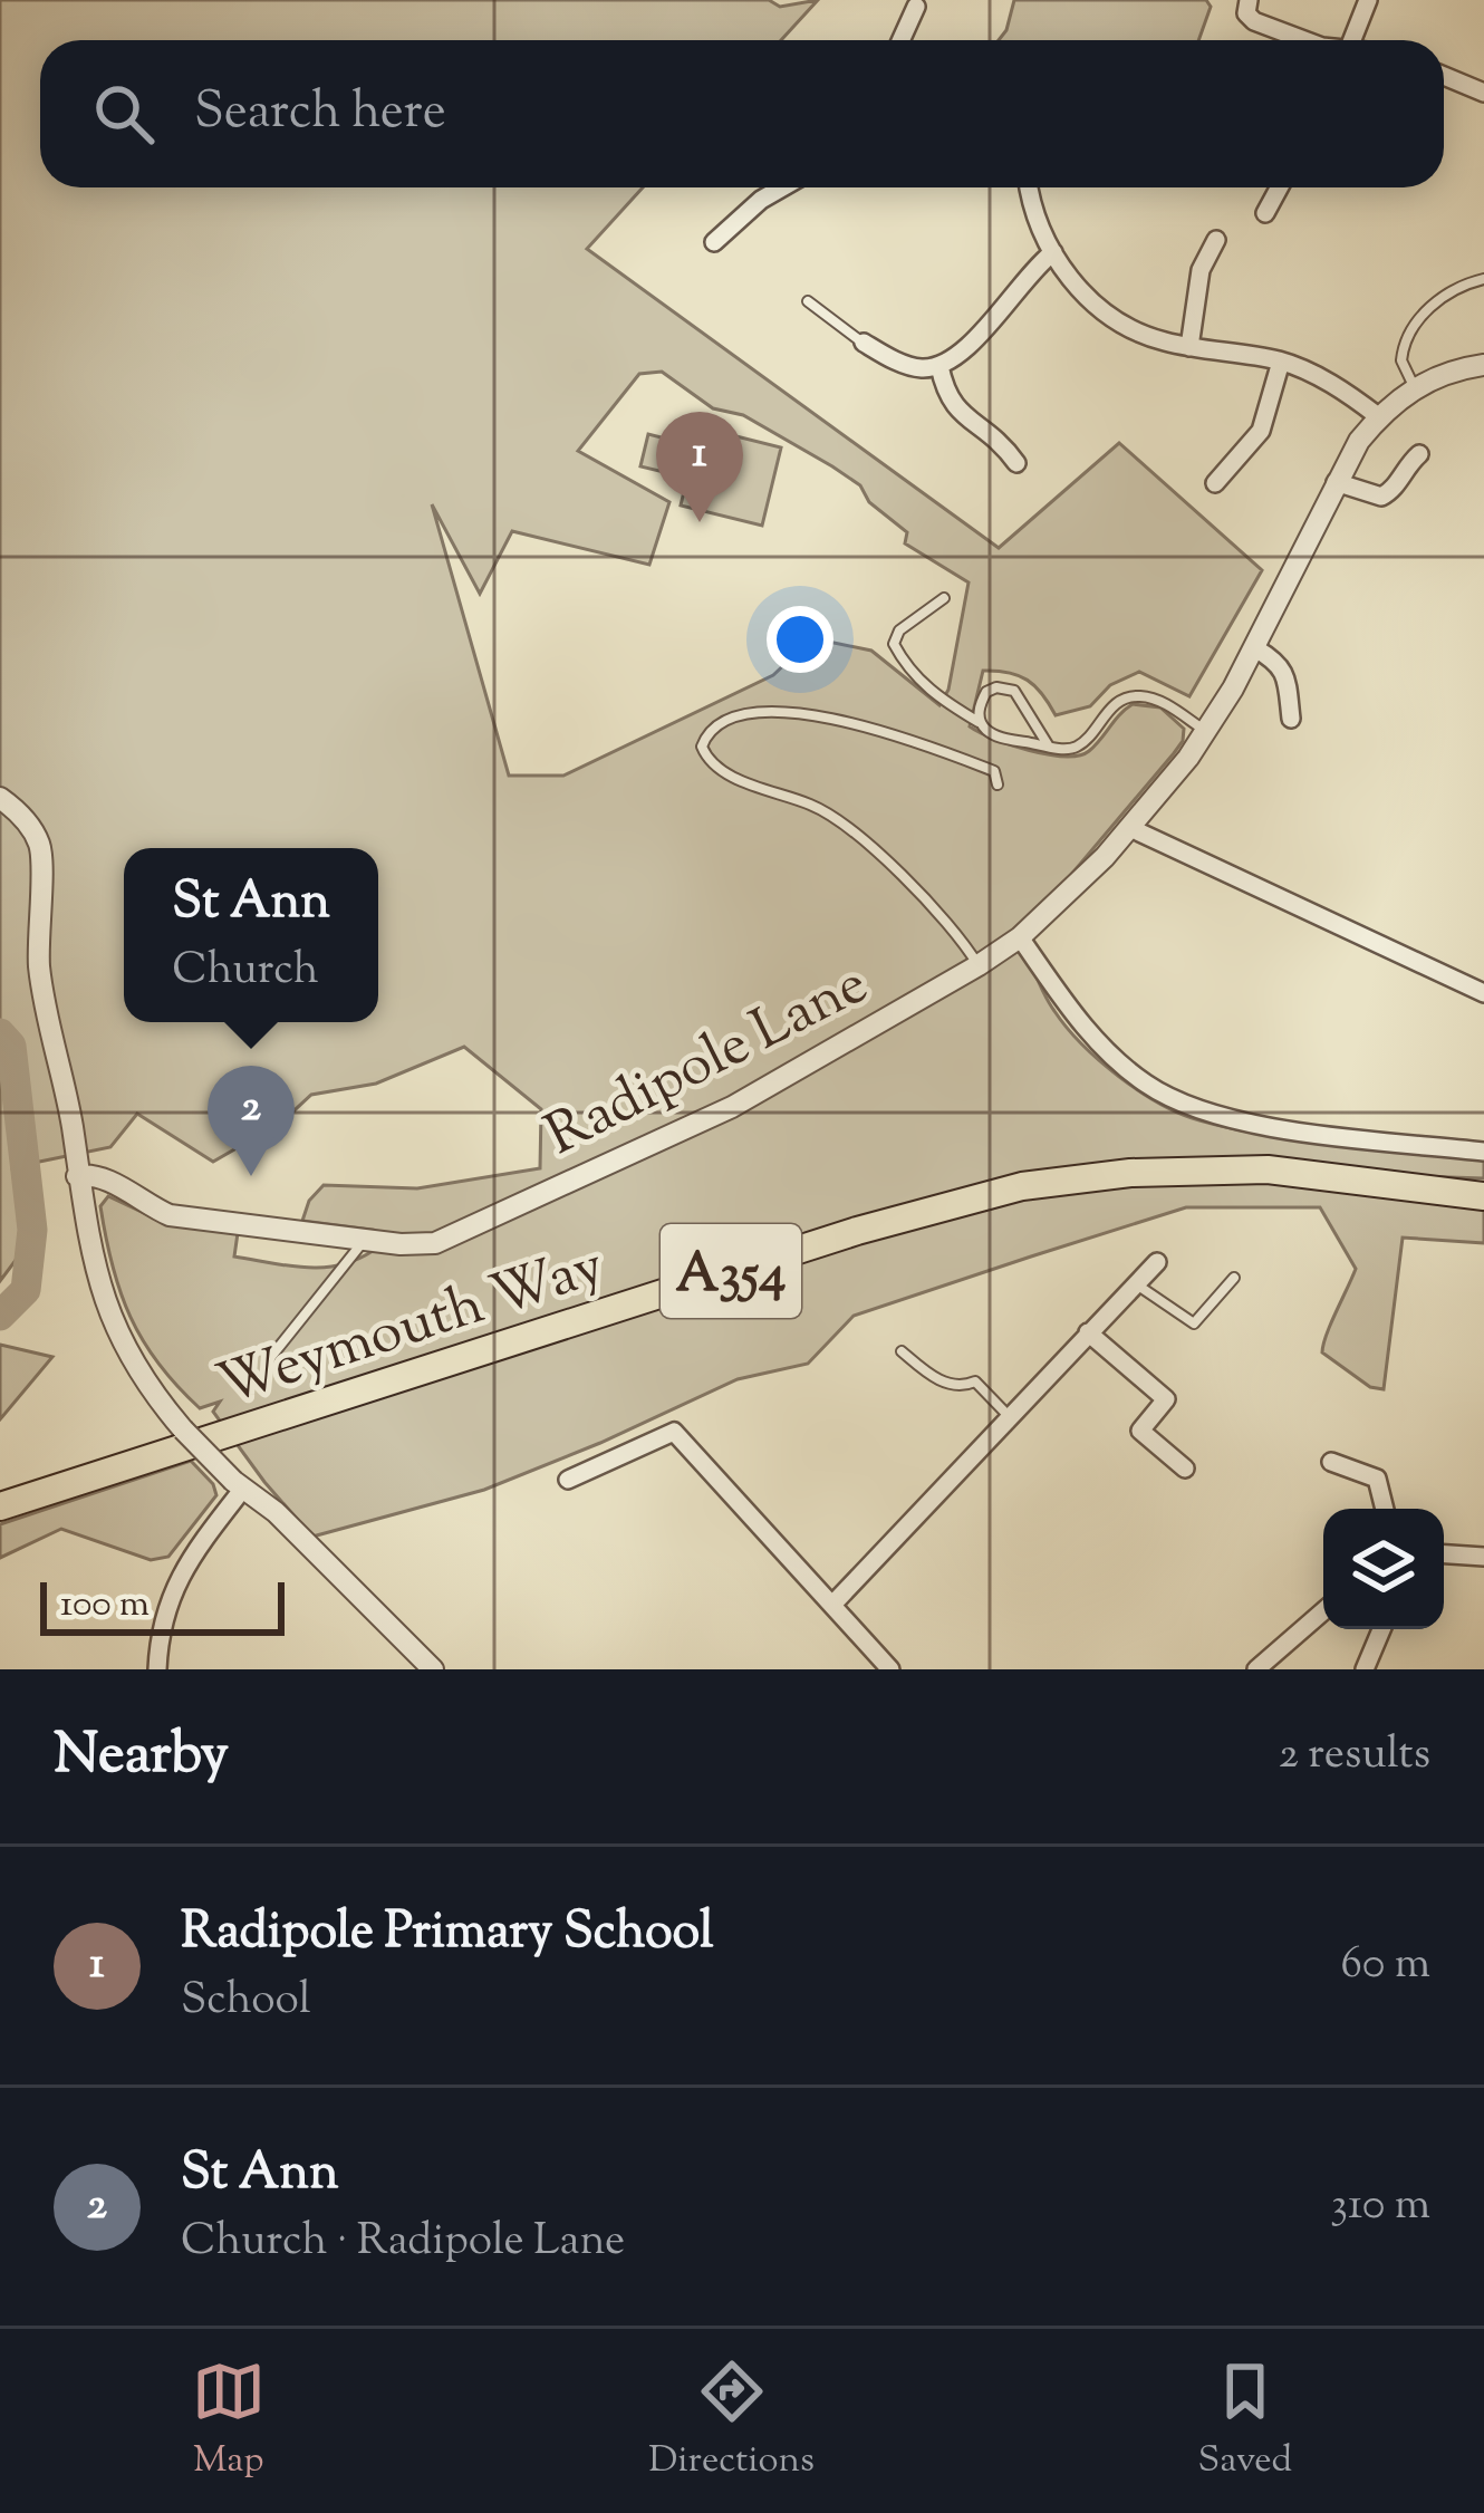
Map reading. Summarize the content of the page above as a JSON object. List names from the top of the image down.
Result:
{
  "streets": {
    "highway": ["A354", "Weymouth Way"],
    "street": ["Radipole Lane"]
  },
  "scale_bar": "100 m",
  "page": {
    "search": "Search here",
    "pins": ["1", "2"],
    "popup": ["St Ann", "Church"],
    "scale": "100 m",
    "heading": ["Nearby", "2 results"],
    "list": [
      {
        "mark": "1",
        "name": "Radipole Primary School",
        "note": "School",
        "value": "60 m"
      },
      {
        "mark": "2",
        "name": "St Ann",
        "note": "Church · Radipole Lane",
        "value": "310 m"
      }
    ],
    "nav": ["Map", "Directions", "Saved"]
  }
}
